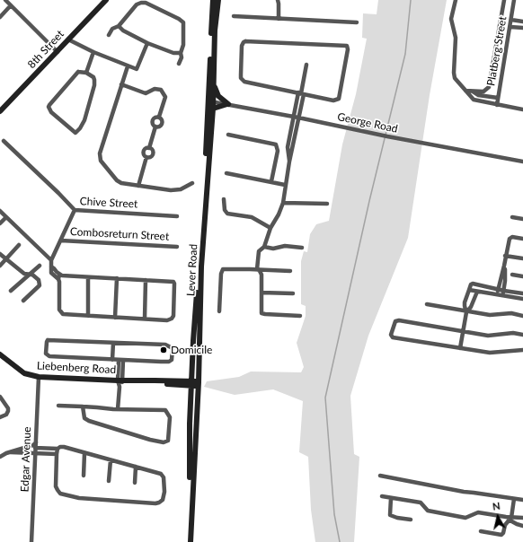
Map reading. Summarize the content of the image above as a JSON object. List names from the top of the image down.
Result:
{
  "streets": {
    "main road": ["8th Street", "Lever Road", "Liebenberg Road"],
    "street": [
      "Platberg Street",
      "George Road",
      "Chive Street",
      "Combosreturn Street",
      "Edgar Avenue"
    ]
  },
  "crossings": [
    ["George Road", "Lever Road"],
    ["Lever Road", "Liebenberg Road"],
    ["Liebenberg Road", "Edgar Avenue"]
  ],
  "places": ["Domicile"],
  "north": "top"
}
